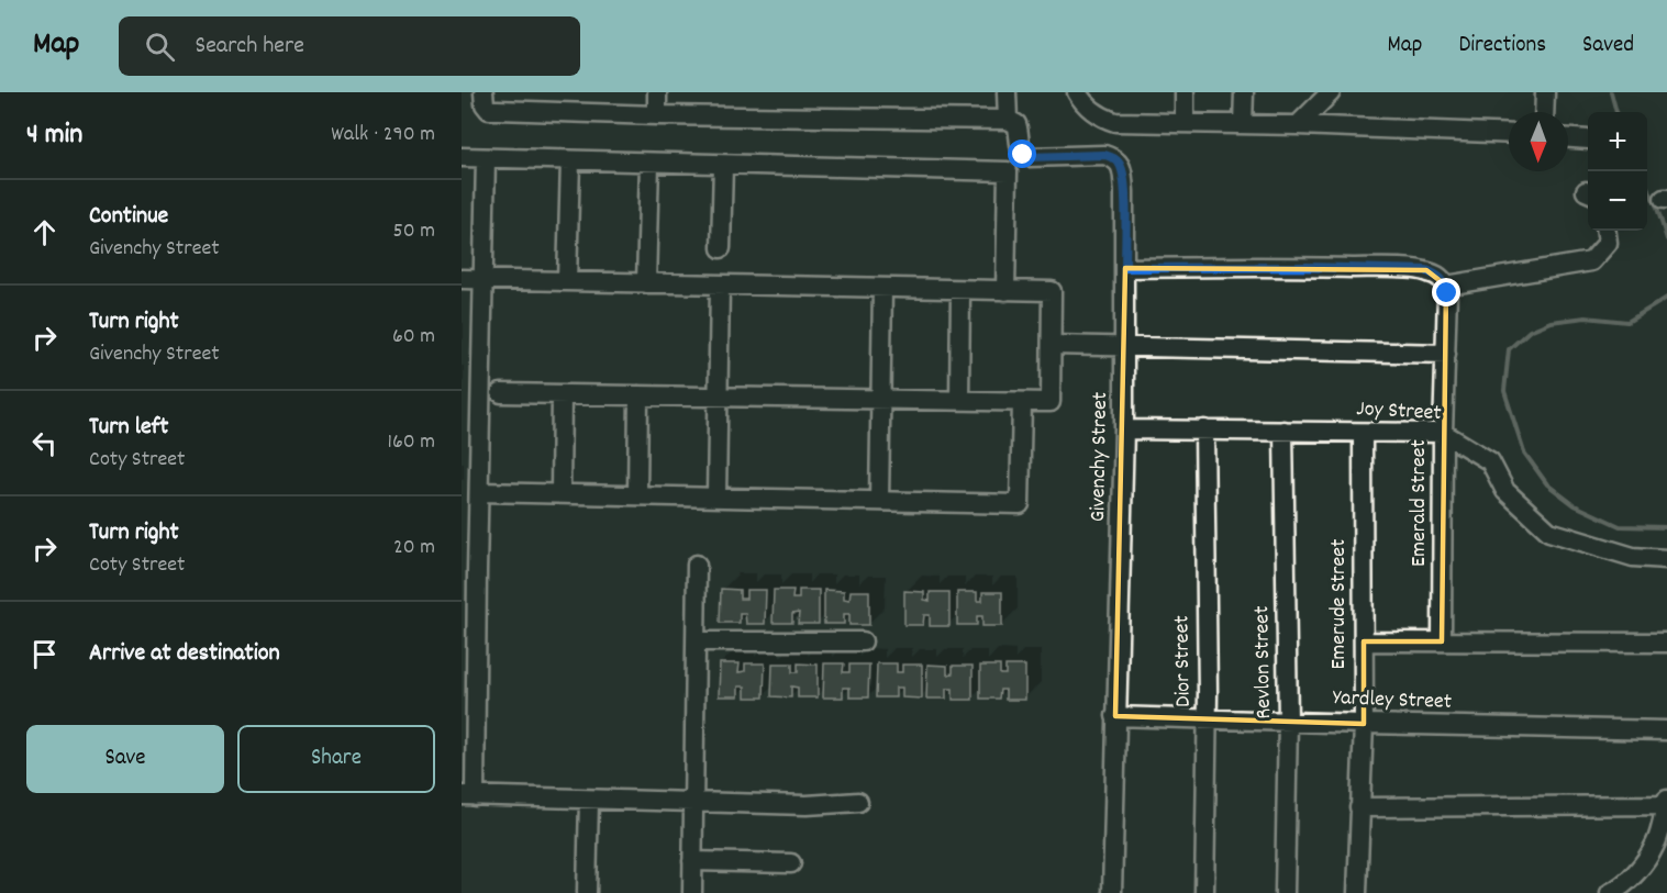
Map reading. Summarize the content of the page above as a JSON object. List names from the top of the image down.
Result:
{
  "streets": {
    "street": [
      "Joy Street",
      "Givenchy Street",
      "Emerald Street",
      "Emerude Street",
      "Dior Street",
      "Revlon Street",
      "Yardley Street"
    ]
  },
  "crossings": [
    ["Joy Street", "Givenchy Street"],
    ["Joy Street", "Emerald Street"],
    ["Joy Street", "Emerude Street"],
    ["Joy Street", "Dior Street"],
    ["Joy Street", "Revlon Street"],
    ["Givenchy Street", "Yardley Street"],
    ["Emerude Street", "Yardley Street"],
    ["Dior Street", "Yardley Street"],
    ["Revlon Street", "Yardley Street"]
  ],
  "north": "bottom",
  "page": {
    "header": "Map",
    "search": "Search here",
    "nav": ["Map", "Directions", "Saved"],
    "heading": ["4 min", "Walk · 290 m"],
    "map_buttons": ["+", "−"],
    "list": [
      ["Continue", "Givenchy Street", "50 m"],
      ["Turn right", "Givenchy Street", "60 m"],
      ["Turn left", "Coty Street", "160 m"],
      ["Turn right", "Coty Street", "20 m"],
      "Arrive at destination"
    ],
    "buttons": ["Save", "Share"]
  }
}
